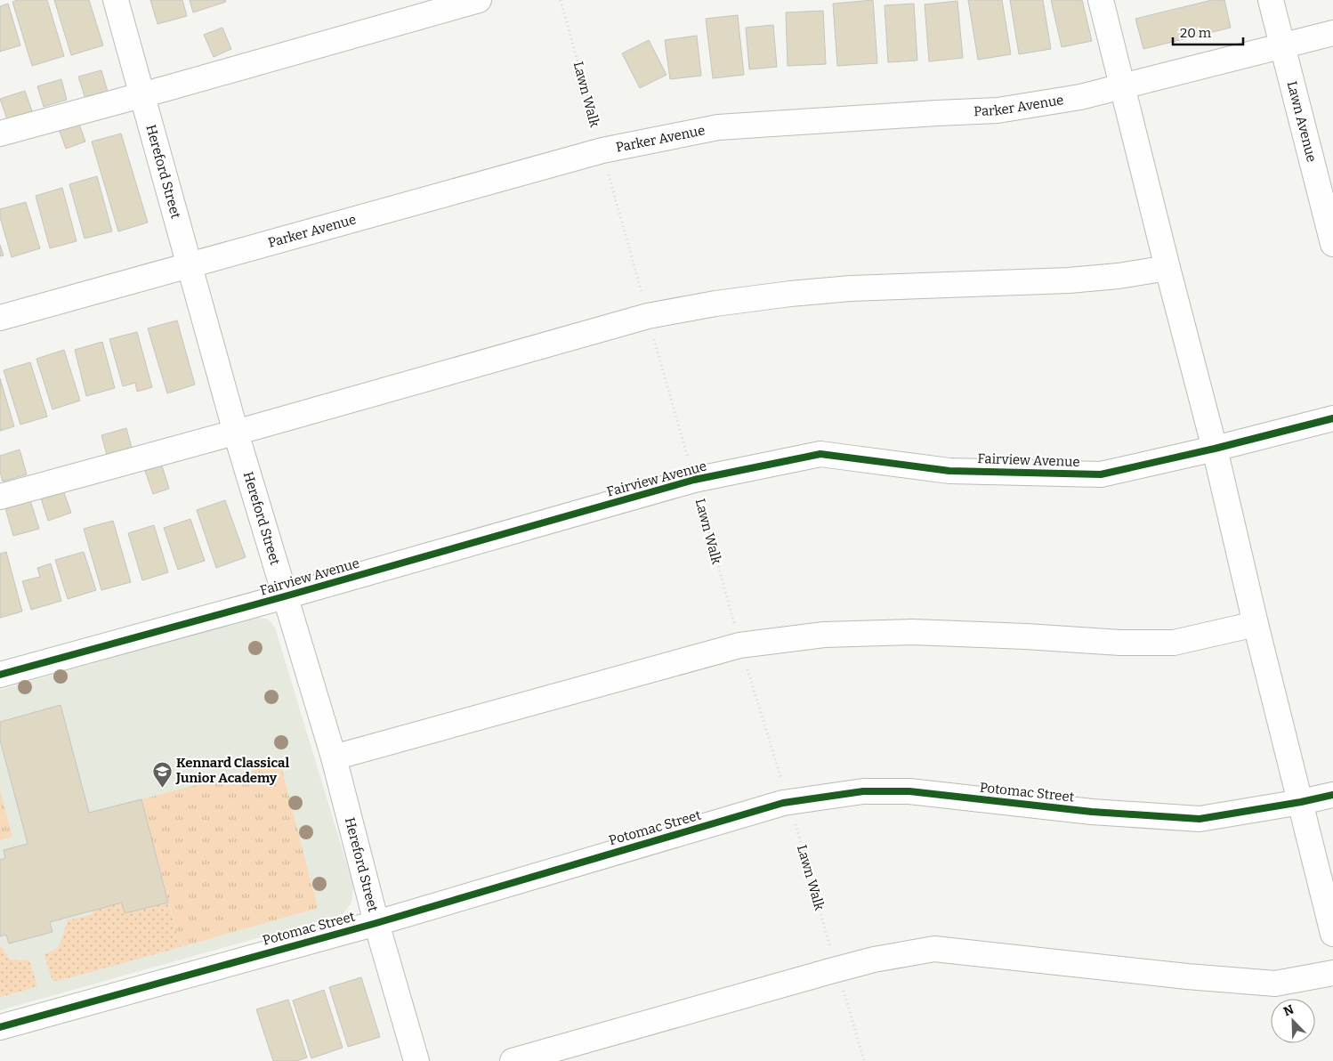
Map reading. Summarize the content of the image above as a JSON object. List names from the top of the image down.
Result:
{
  "streets": {
    "street": [
      "Parker Avenue",
      "Lawn Avenue",
      "Hereford Street",
      "Fairview Avenue",
      "Potomac Street"
    ],
    "path": ["Lawn Walk"]
  },
  "crossings": [
    ["Lawn Walk", "Parker Avenue"],
    ["Lawn Walk", "Fairview Avenue"],
    ["Lawn Walk", "Potomac Street"],
    ["Parker Avenue", "Lawn Avenue"],
    ["Parker Avenue", "Hereford Street"],
    ["Hereford Street", "Fairview Avenue"],
    ["Hereford Street", "Potomac Street"]
  ],
  "places": {
    "school or university": ["Kennard Classical Junior Academy"]
  },
  "scale_bar": "20 m",
  "north": "top left"
}
